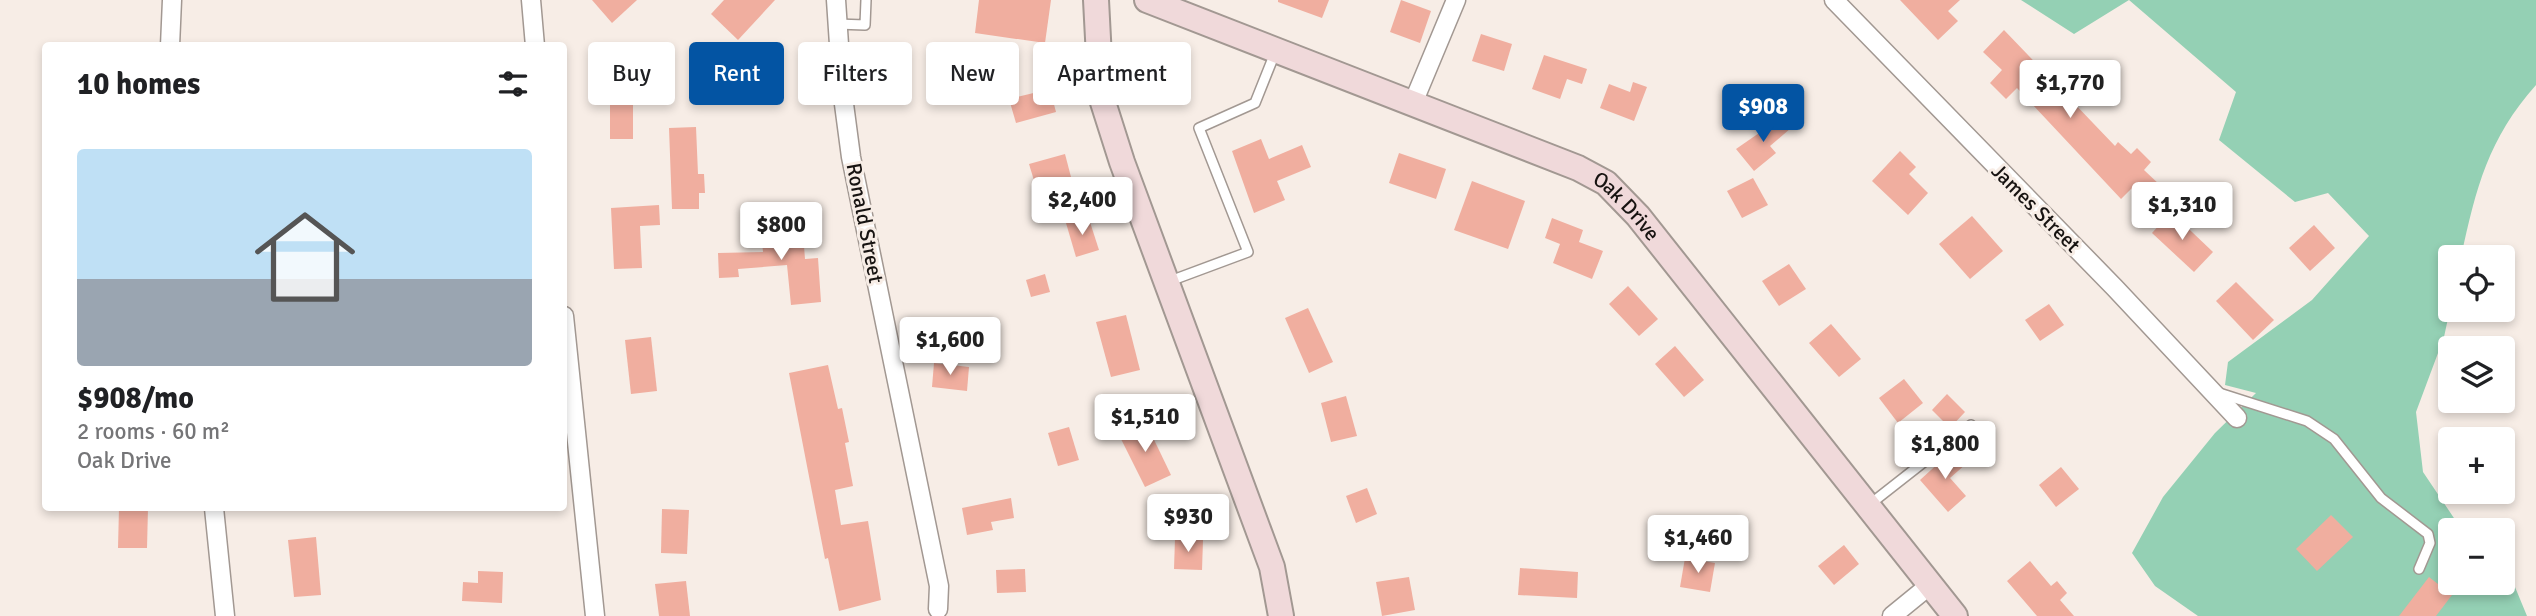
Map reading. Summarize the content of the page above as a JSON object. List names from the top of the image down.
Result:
{
  "streets": {
    "street": ["James Street", "Oak Drive", "Ronald Street"]
  },
  "page": {
    "chip": [
      "Buy",
      "Rent",
      "Filters",
      "New",
      "Apartment"
    ],
    "heading": "10 homes",
    "price": [
      "$1,770",
      "$908",
      "$2,400",
      "$1,310",
      "$800",
      "$1,600",
      "$1,510",
      "$1,800",
      "$930",
      "$1,460"
    ],
    "list": [
      {
        "name": "$908/mo",
        "note": "2 rooms · 60 m² · Oak Drive"
      }
    ],
    "map_buttons": ["+", "−"]
  }
}
